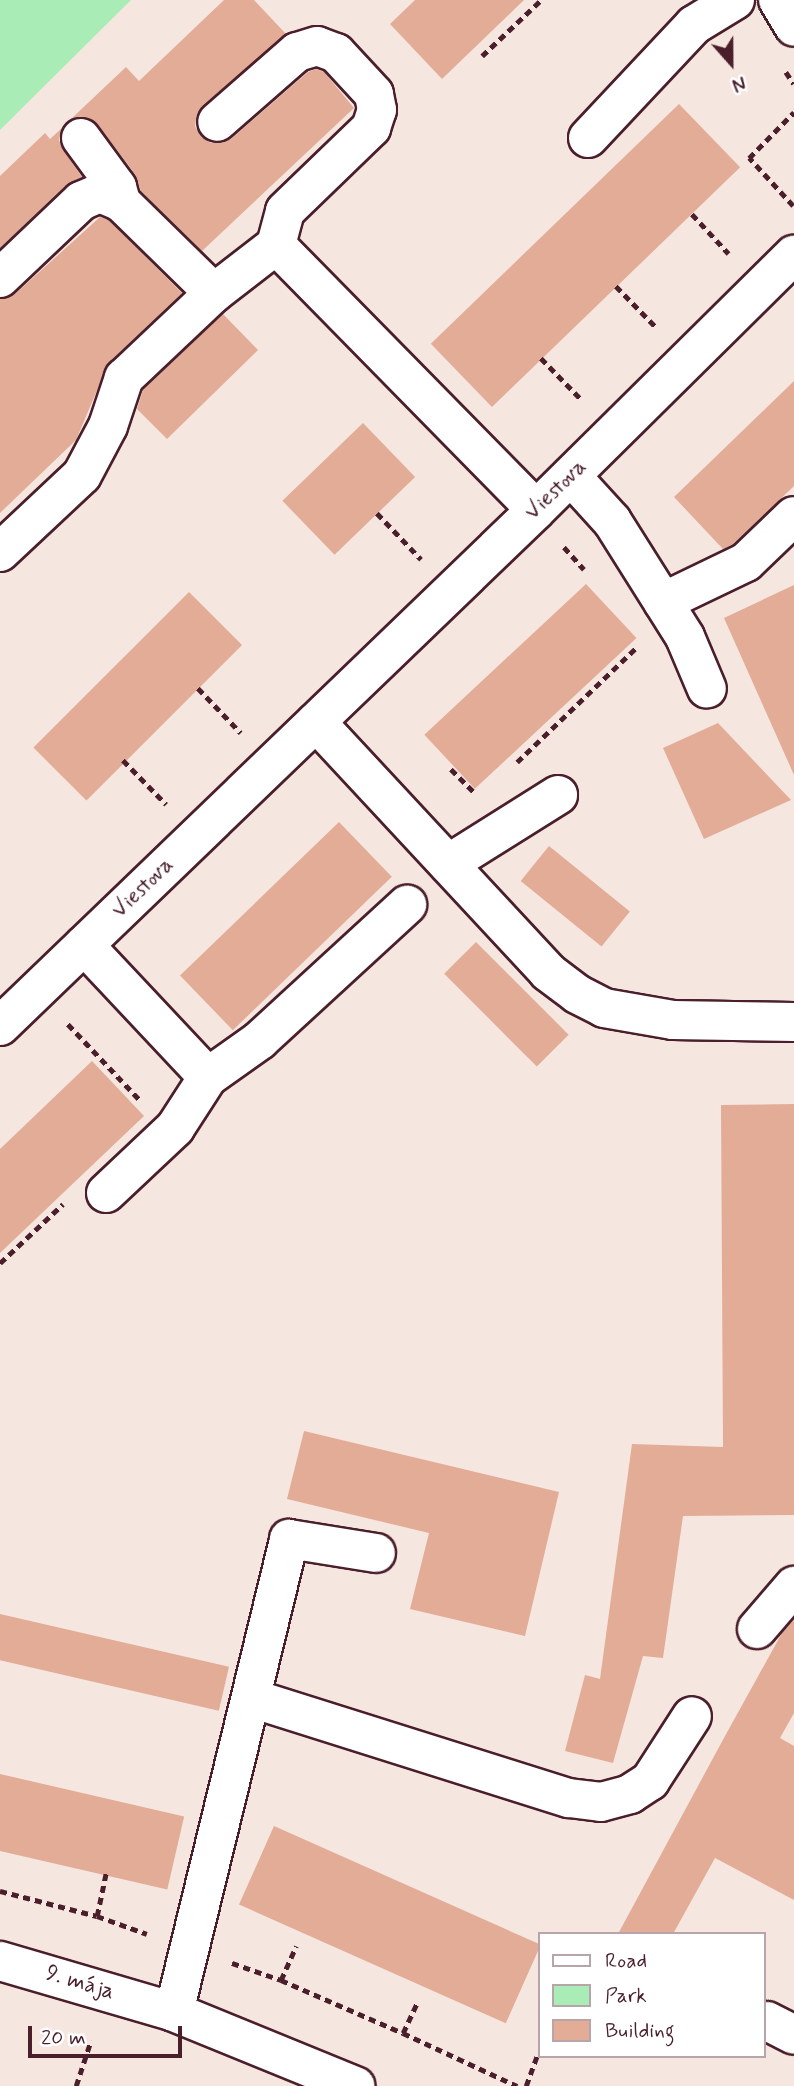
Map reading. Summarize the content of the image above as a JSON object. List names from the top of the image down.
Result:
{
  "streets": {
    "street": ["Viestova", "9. mája"]
  },
  "legend": ["Road", "Park", "Building"],
  "scale_bar": "20 m",
  "north": "bottom"
}
